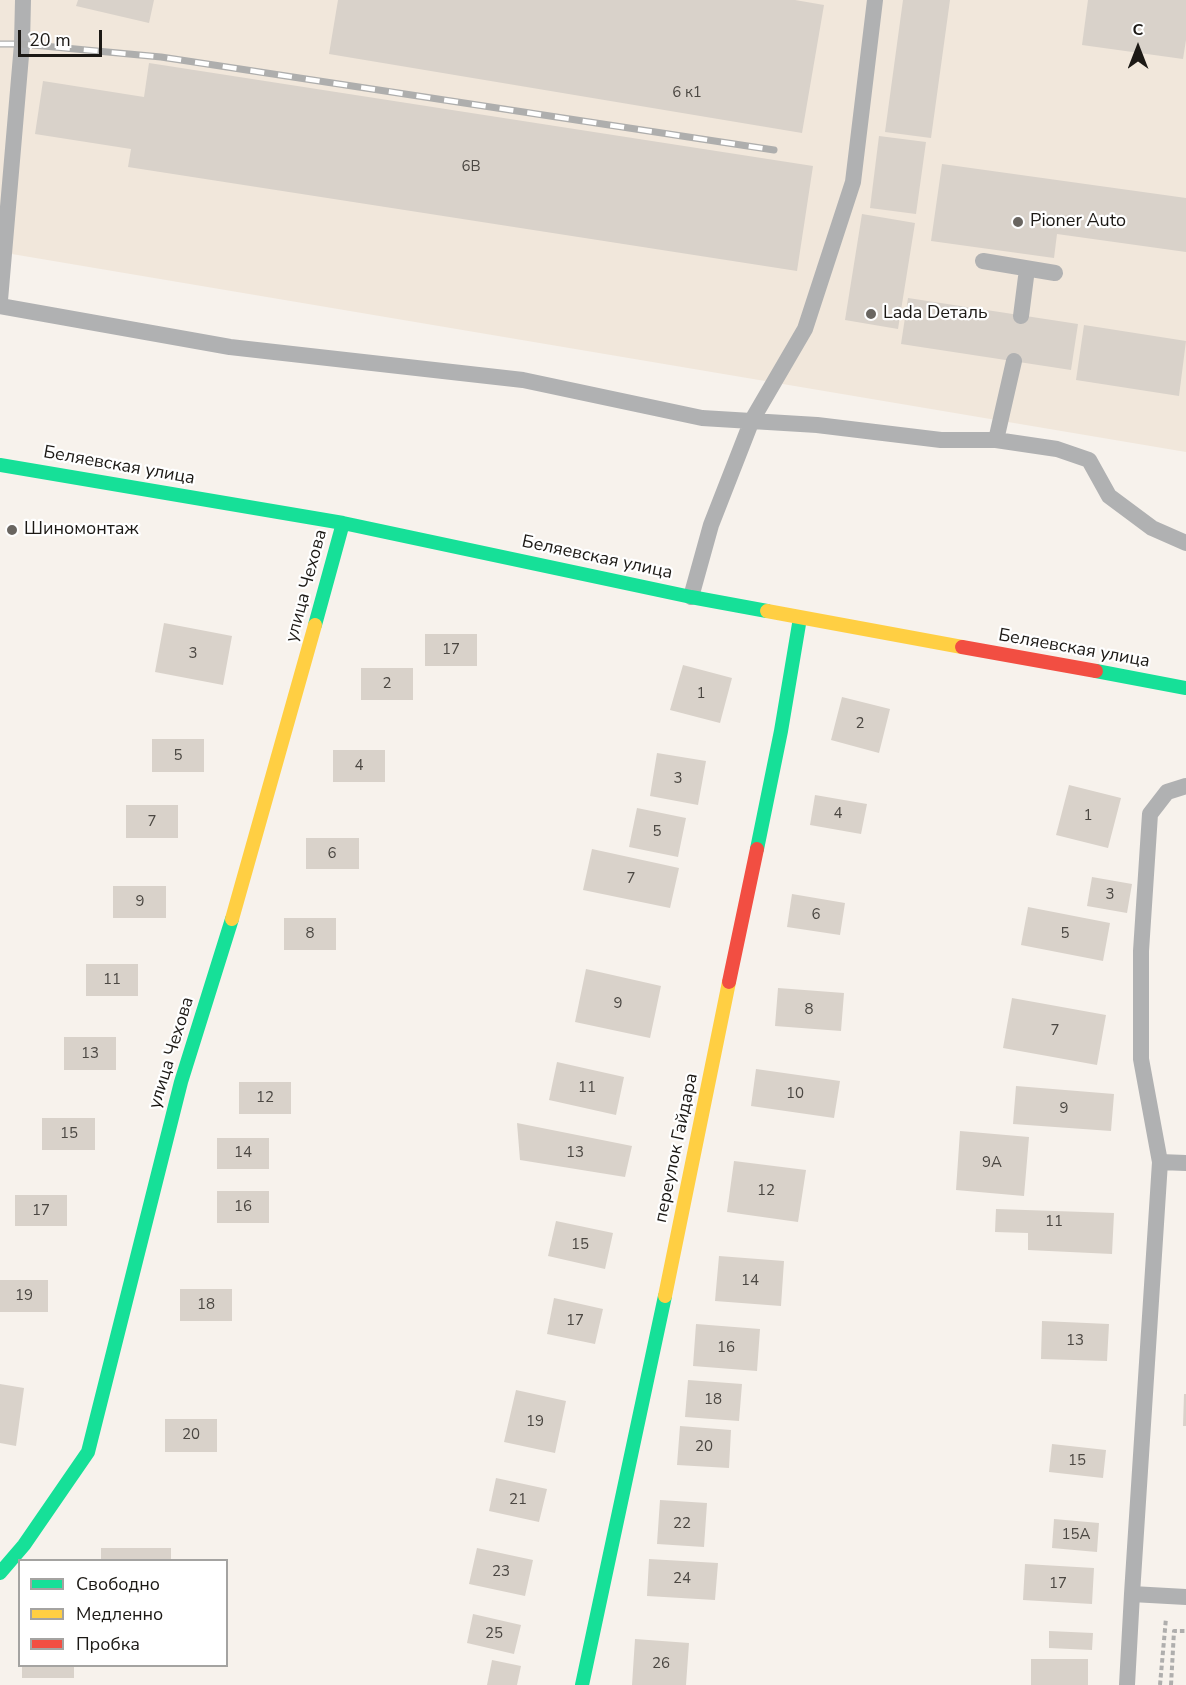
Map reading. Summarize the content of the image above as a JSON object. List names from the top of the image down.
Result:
{
  "streets": {
    "street": ["Беляевская улица", "улица Чехова", "переулок Гайдара"]
  },
  "crossings": [
    ["Беляевская улица", "улица Чехова"],
    ["Беляевская улица", "переулок Гайдара"]
  ],
  "places": ["Pioner Auto", "Lada Dеталь", "Шиномонтаж"],
  "house_numbers": [
    "6 к1",
    "6В",
    "17",
    "3",
    "2",
    "1",
    "2",
    "5",
    "4",
    "3",
    "4",
    "1",
    "7",
    "5",
    "6",
    "7",
    "3",
    "9",
    "6",
    "8",
    "5",
    "11",
    "9",
    "8",
    "7",
    "13",
    "11",
    "10",
    "12",
    "9",
    "15",
    "14",
    "13",
    "9А",
    "12",
    "16",
    "17",
    "11",
    "15",
    "14",
    "19",
    "18",
    "17",
    "13",
    "16",
    "18",
    "19",
    "20",
    "20",
    "15",
    "21",
    "22",
    "15А",
    "23",
    "24",
    "17",
    "25",
    "26"
  ],
  "legend": ["Свободно", "Медленно", "Пробка"],
  "scale_bar": "20 m",
  "north": "top"
}
